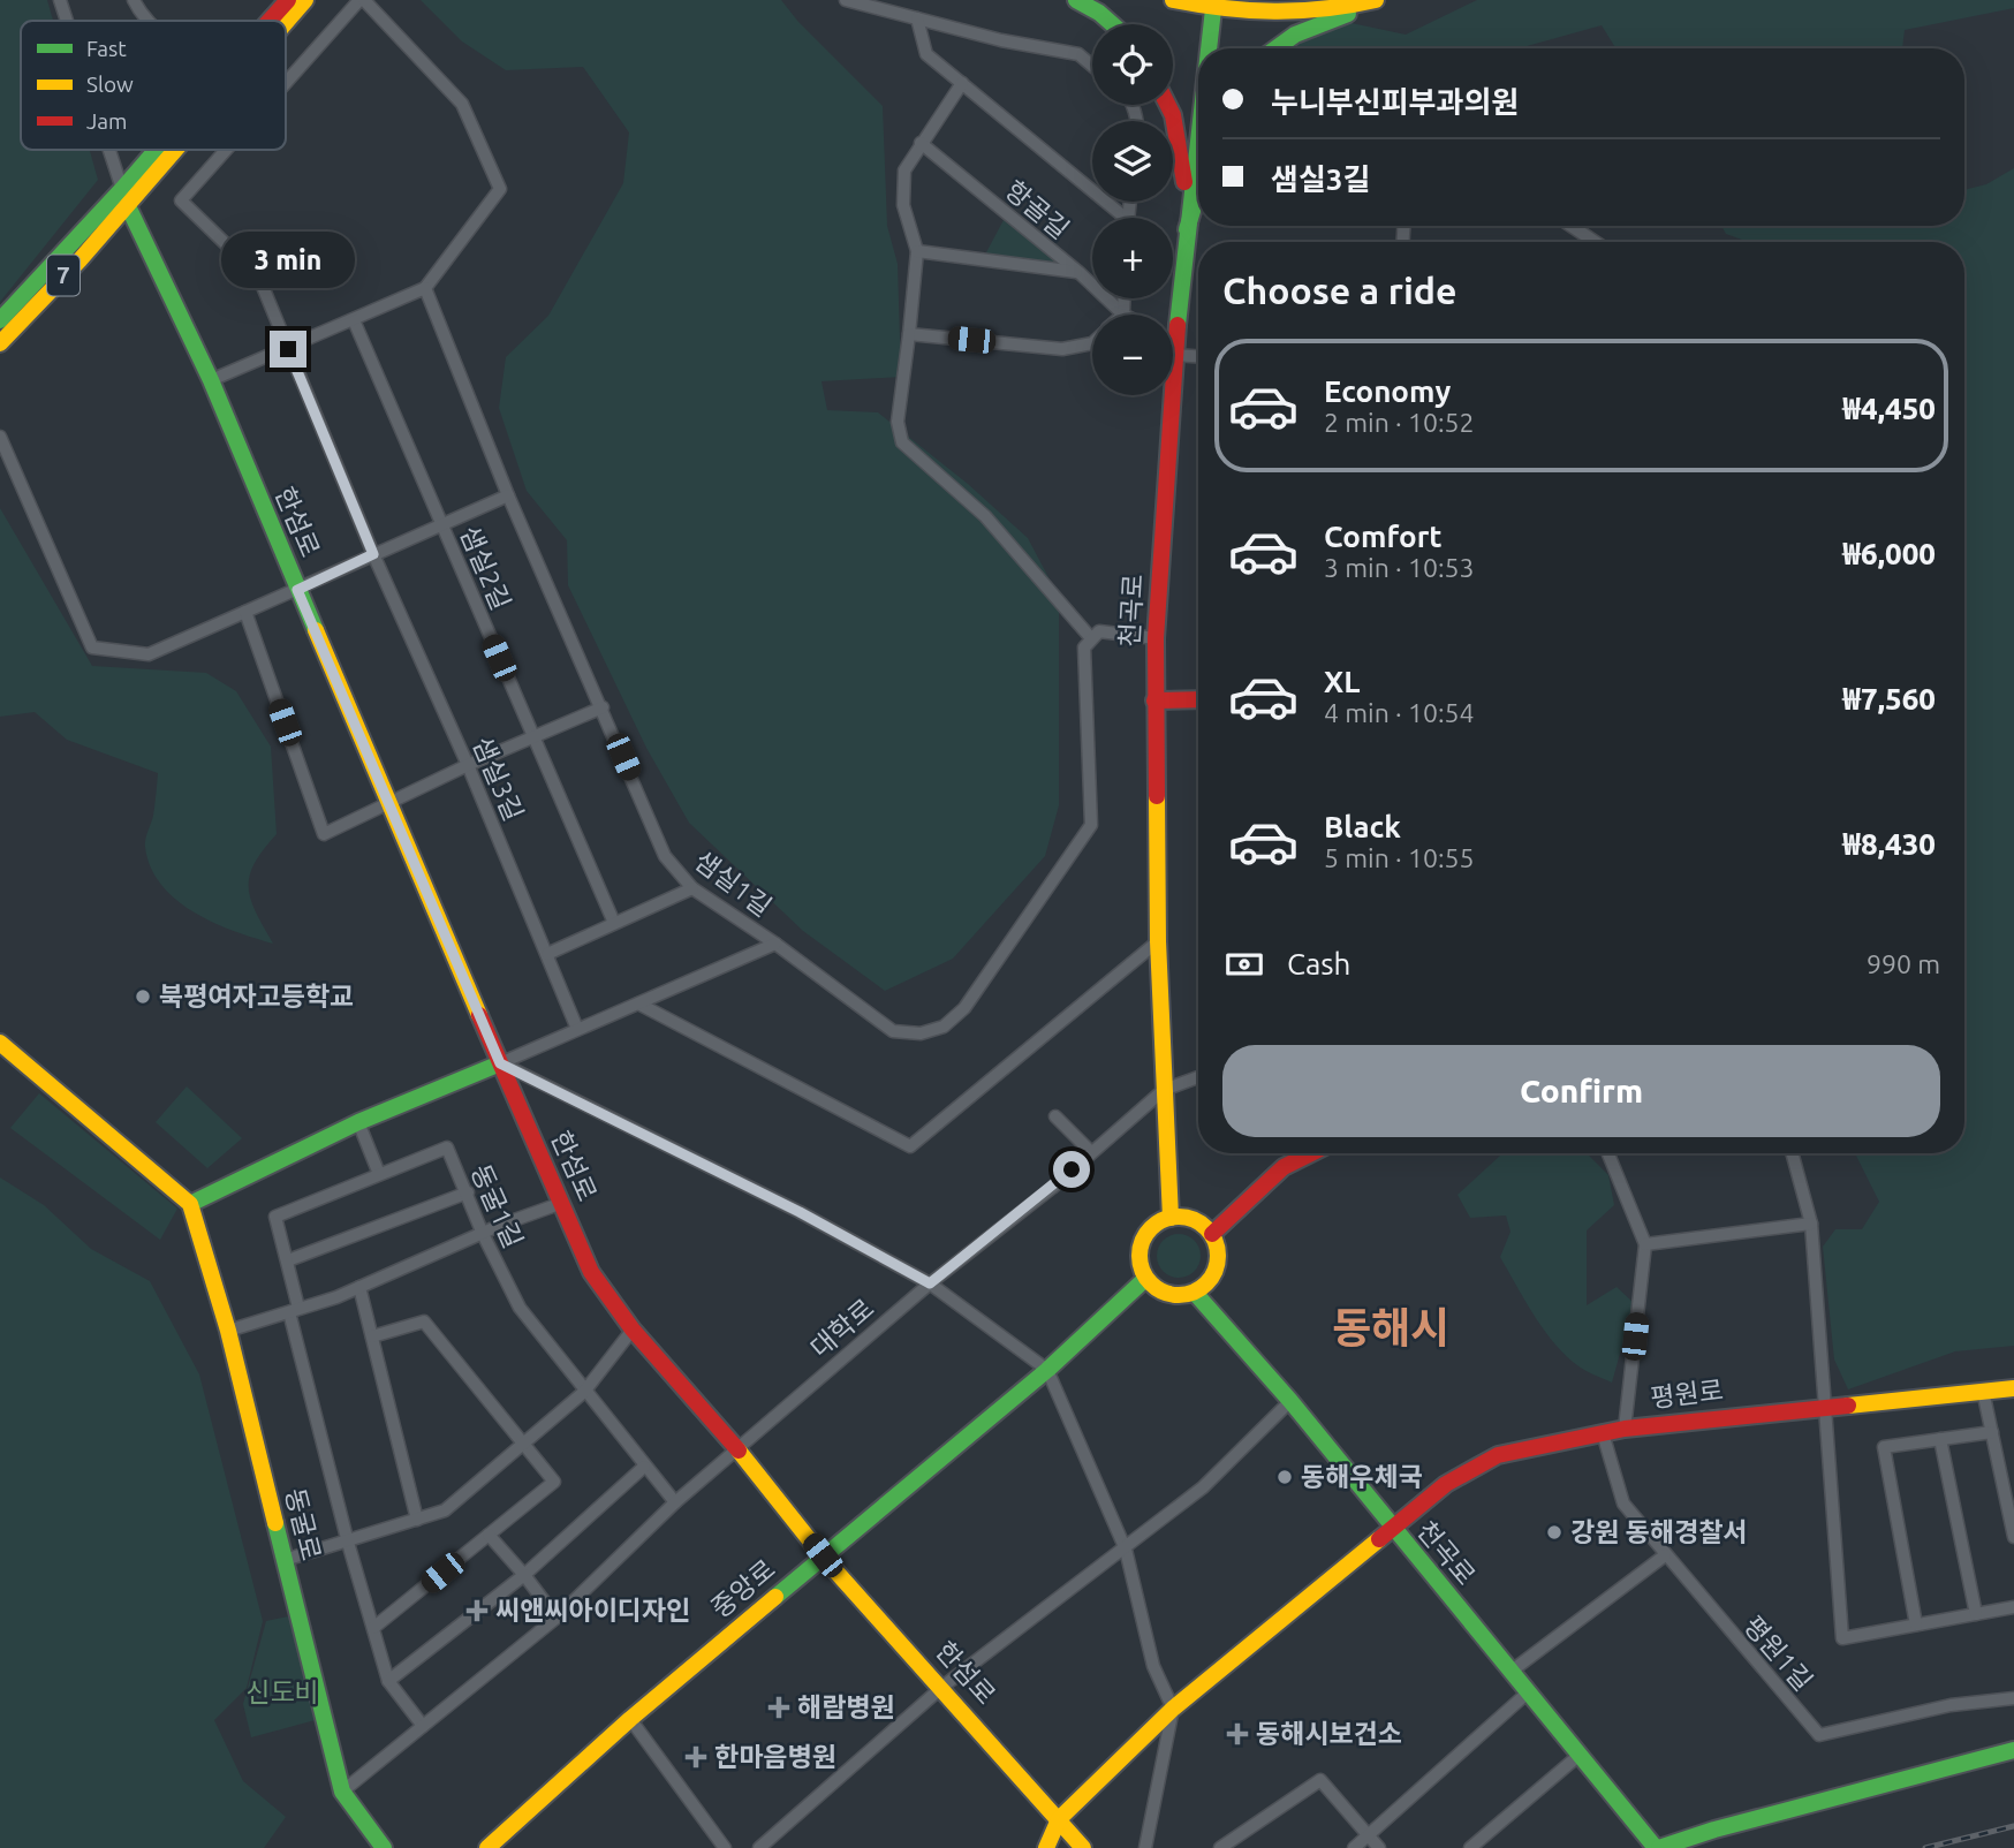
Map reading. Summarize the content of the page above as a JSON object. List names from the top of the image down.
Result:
{
  "streets": {
    "street": [
      "항골길",
      "7",
      "한섬로",
      "샘실2길",
      "천곡로",
      "샘실3길",
      "샘실1길",
      "동굴1길",
      "대학로",
      "평원로",
      "동굴로",
      "중앙로",
      "평원1길"
    ]
  },
  "crossings": [
    ["7", "한섬로"],
    ["한섬로", "대학로"],
    ["한섬로", "평원로"],
    ["한섬로", "중앙로"],
    ["천곡로", "대학로"],
    ["천곡로", "평원로"],
    ["천곡로", "중앙로"],
    ["동굴1길", "대학로"],
    ["대학로", "동굴로"],
    ["평원로", "평원1길"]
  ],
  "districts": ["동해시"],
  "parks": ["신도비"],
  "places": {
    "other": ["북평여자고등학교", "동해우체국", "강원 동해경찰서"],
    "health": [
      "씨앤씨아이디자인",
      "해람병원",
      "동해시보건소",
      "한마음병원"
    ]
  },
  "legend": ["Fast", "Slow", "Jam"],
  "page": {
    "map_buttons": ["+", "−"],
    "banner": ["누니부신피부과의원", "샘실3길"],
    "bubble": "3 min",
    "heading": "Choose a ride",
    "list": [
      {
        "name": "Economy",
        "note": "2 min · 10:52",
        "value": "₩4,450"
      },
      {
        "name": "Comfort",
        "note": "3 min · 10:53",
        "value": "₩6,000"
      },
      {
        "name": "XL",
        "note": "4 min · 10:54",
        "value": "₩7,560"
      },
      {
        "name": "Black",
        "note": "5 min · 10:55",
        "value": "₩8,430"
      }
    ],
    "pay": ["Cash", "990 m"],
    "buttons": "Confirm"
  }
}
